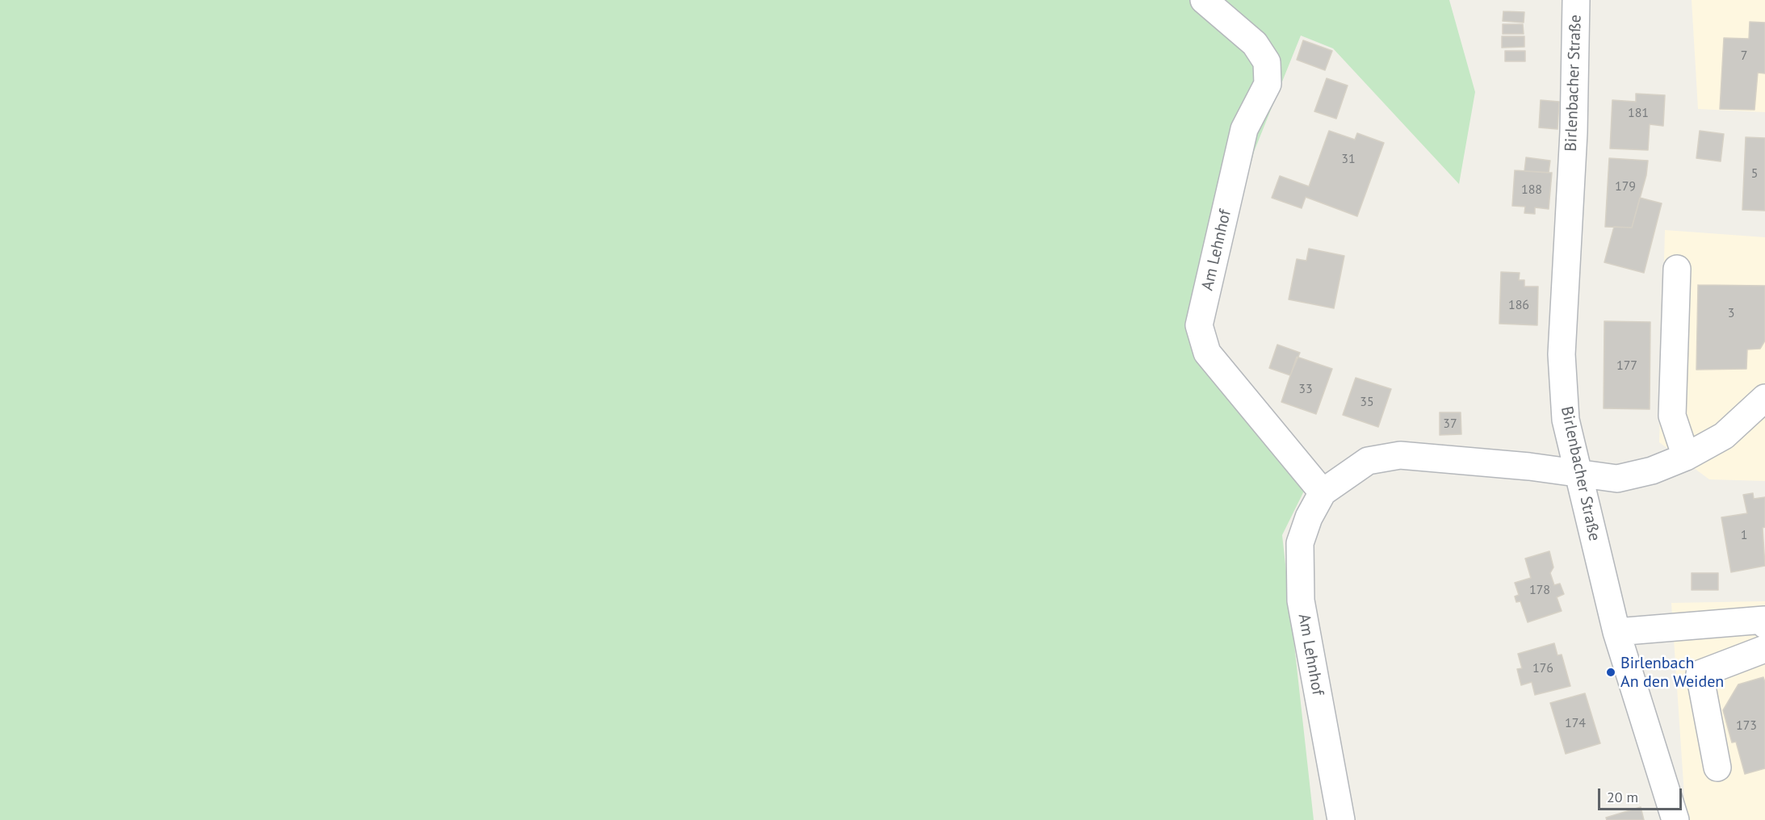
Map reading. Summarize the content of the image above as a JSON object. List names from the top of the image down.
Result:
{
  "streets": {
    "street": ["Birlenbacher Straße", "Am Lehnhof"]
  },
  "crossings": [
    ["Birlenbacher Straße", "Am Lehnhof"]
  ],
  "places": ["Birlenbach An den Weiden"],
  "house_numbers": [
    "7",
    "181",
    "31",
    "5",
    "179",
    "188",
    "186",
    "3",
    "177",
    "33",
    "35",
    "37",
    "1",
    "178",
    "176",
    "174",
    "173"
  ],
  "scale_bar": "20 m"
}
